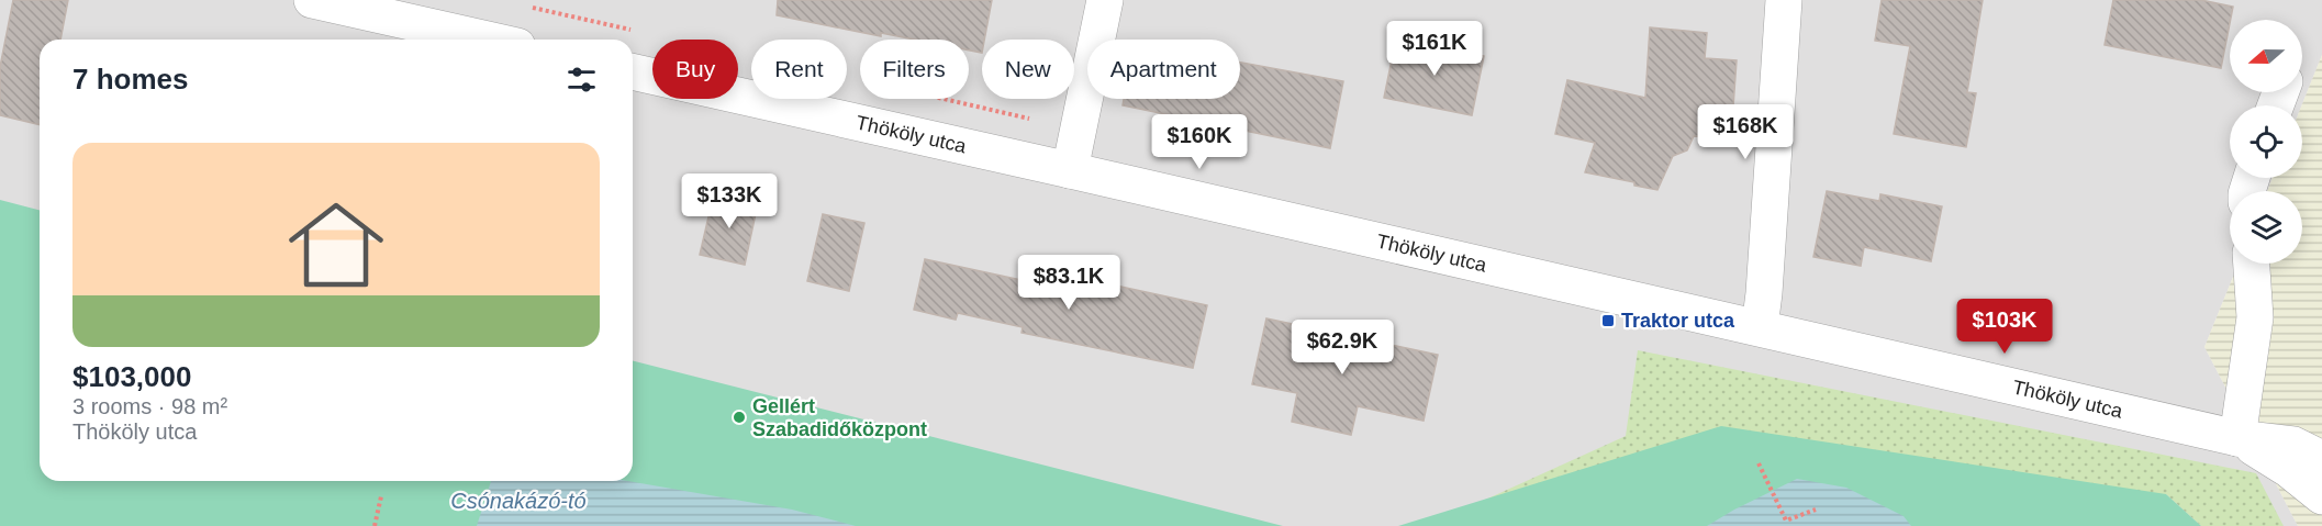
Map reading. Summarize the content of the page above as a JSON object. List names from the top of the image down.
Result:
{
  "streets": {
    "street": ["Thököly utca"]
  },
  "water": ["Csónakázó-tó"],
  "places": {
    "transit": ["Traktor utca"],
    "other": ["Gellért Szabadidőközpont"]
  },
  "north": "left",
  "page": {
    "price": [
      "$161K",
      "$168K",
      "$160K",
      "$133K",
      "$83.1K",
      "$103K",
      "$62.9K"
    ],
    "chip": [
      "Buy",
      "Rent",
      "Filters",
      "New",
      "Apartment"
    ],
    "heading": "7 homes",
    "list": [
      {
        "name": "$103,000",
        "note": "3 rooms · 98 m² · Thököly utca"
      }
    ]
  }
}
